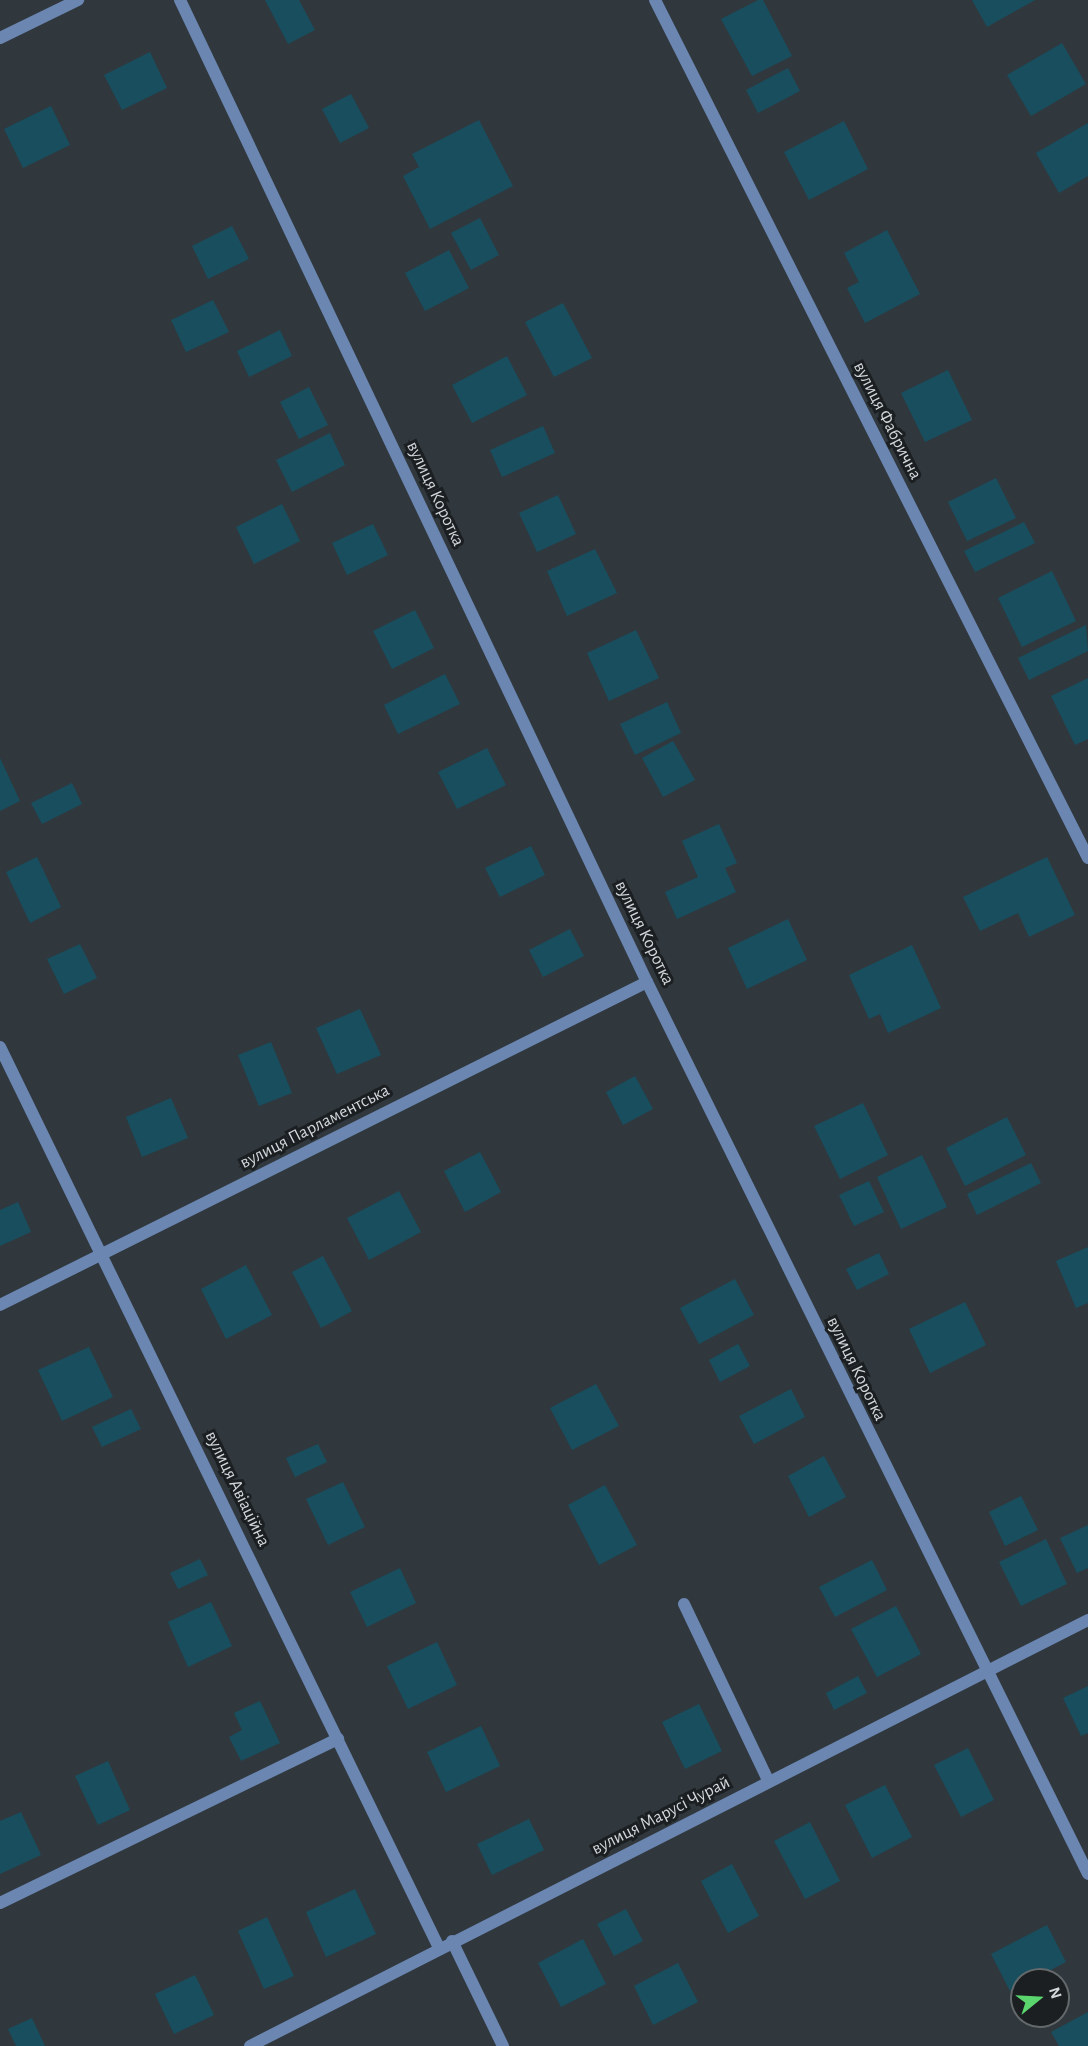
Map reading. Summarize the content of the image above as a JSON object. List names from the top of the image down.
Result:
{
  "streets": {
    "street": [
      "вулиця Фабрична",
      "вулиця Коротка",
      "вулиця Парламентська",
      "вулиця Авіаційна",
      "вулиця Марусі Чурай"
    ]
  },
  "crossings": [
    ["вулиця Коротка", "вулиця Парламентська"],
    ["вулиця Коротка", "вулиця Марусі Чурай"],
    ["вулиця Парламентська", "вулиця Авіаційна"],
    ["вулиця Авіаційна", "вулиця Марусі Чурай"]
  ],
  "north": "right"
}
